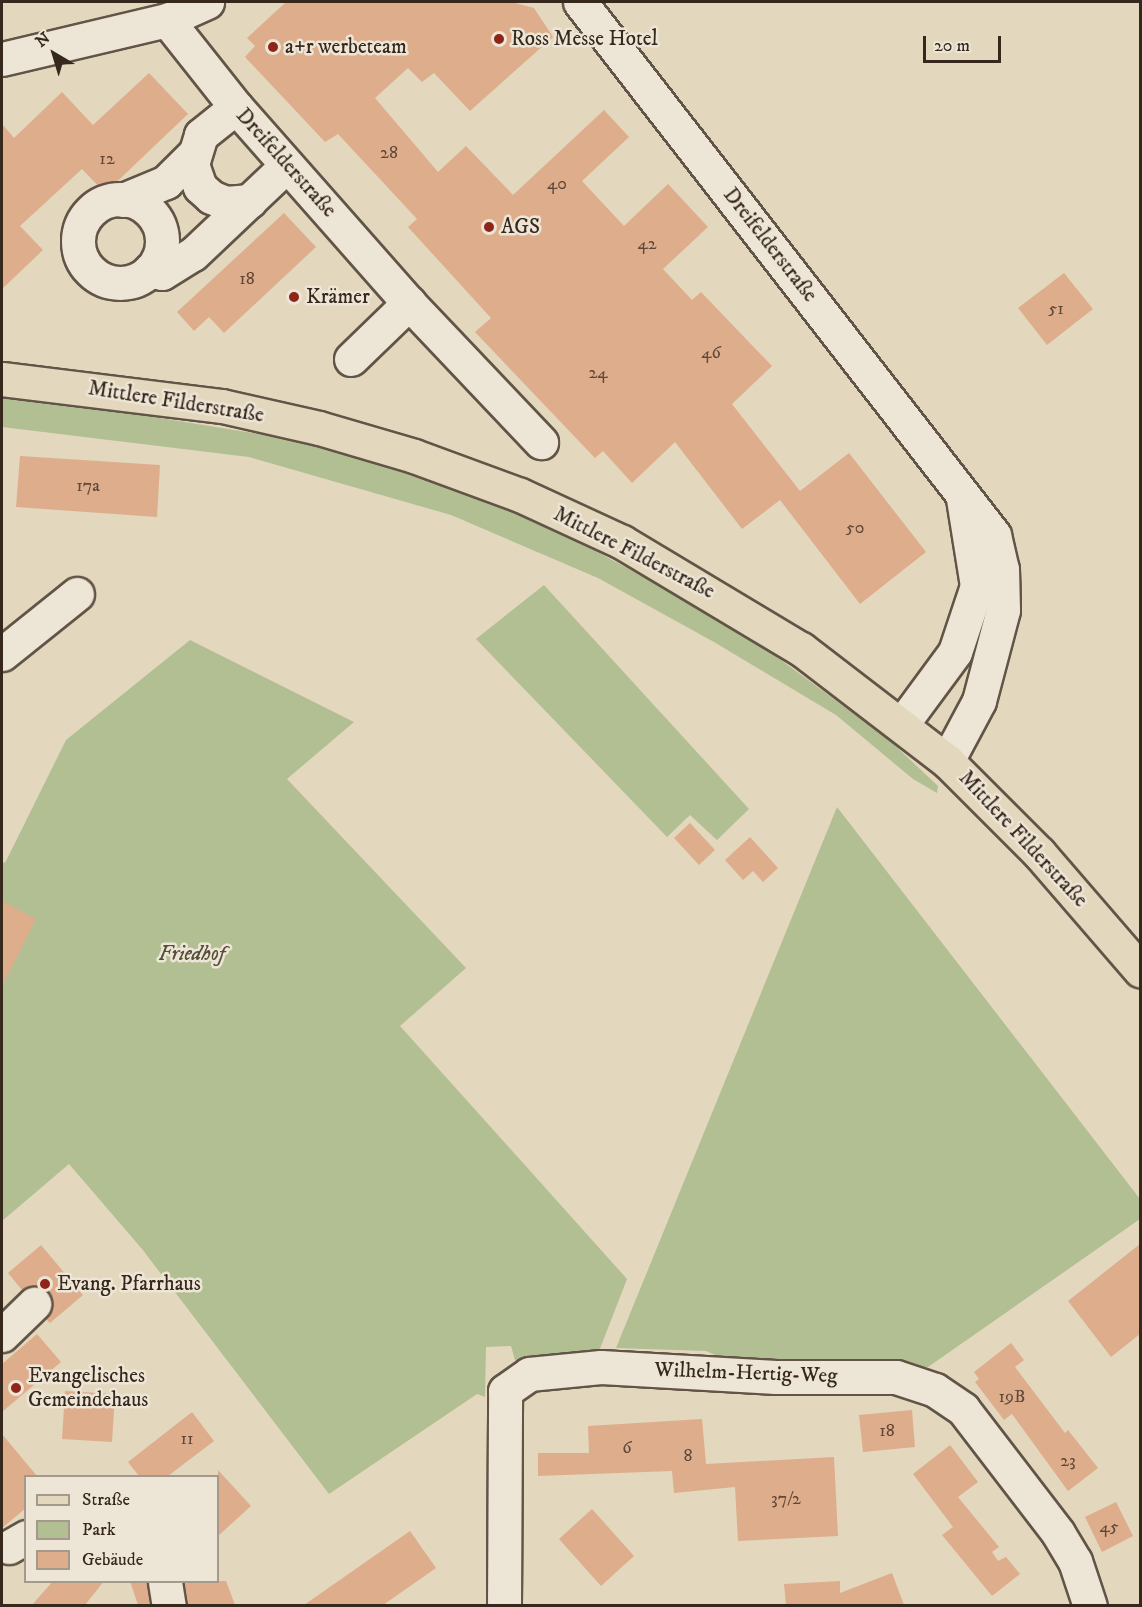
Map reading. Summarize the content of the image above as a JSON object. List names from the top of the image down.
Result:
{
  "streets": {
    "main road": ["Mittlere Filderstraße"],
    "street": ["Dreifelderstraße", "Wilhelm-Hertig-Weg"]
  },
  "crossings": [
    ["Dreifelderstraße", "Mittlere Filderstraße"]
  ],
  "parks": ["Friedhof"],
  "places": [
    "Ross Messe Hotel",
    "a+r werbeteam",
    "AGS",
    "Krämer",
    "Evang. Pfarrhaus",
    "Evangelisches Gemeindehaus"
  ],
  "house_numbers": [
    "28",
    "12",
    "40",
    "42",
    "18",
    "51",
    "46",
    "24",
    "17a",
    "50",
    "19B",
    "18",
    "11",
    "6",
    "8",
    "23",
    "37/2",
    "45"
  ],
  "legend": ["Straße", "Park", "Gebäude"],
  "scale_bar": "20 m",
  "north": "top left"
}
